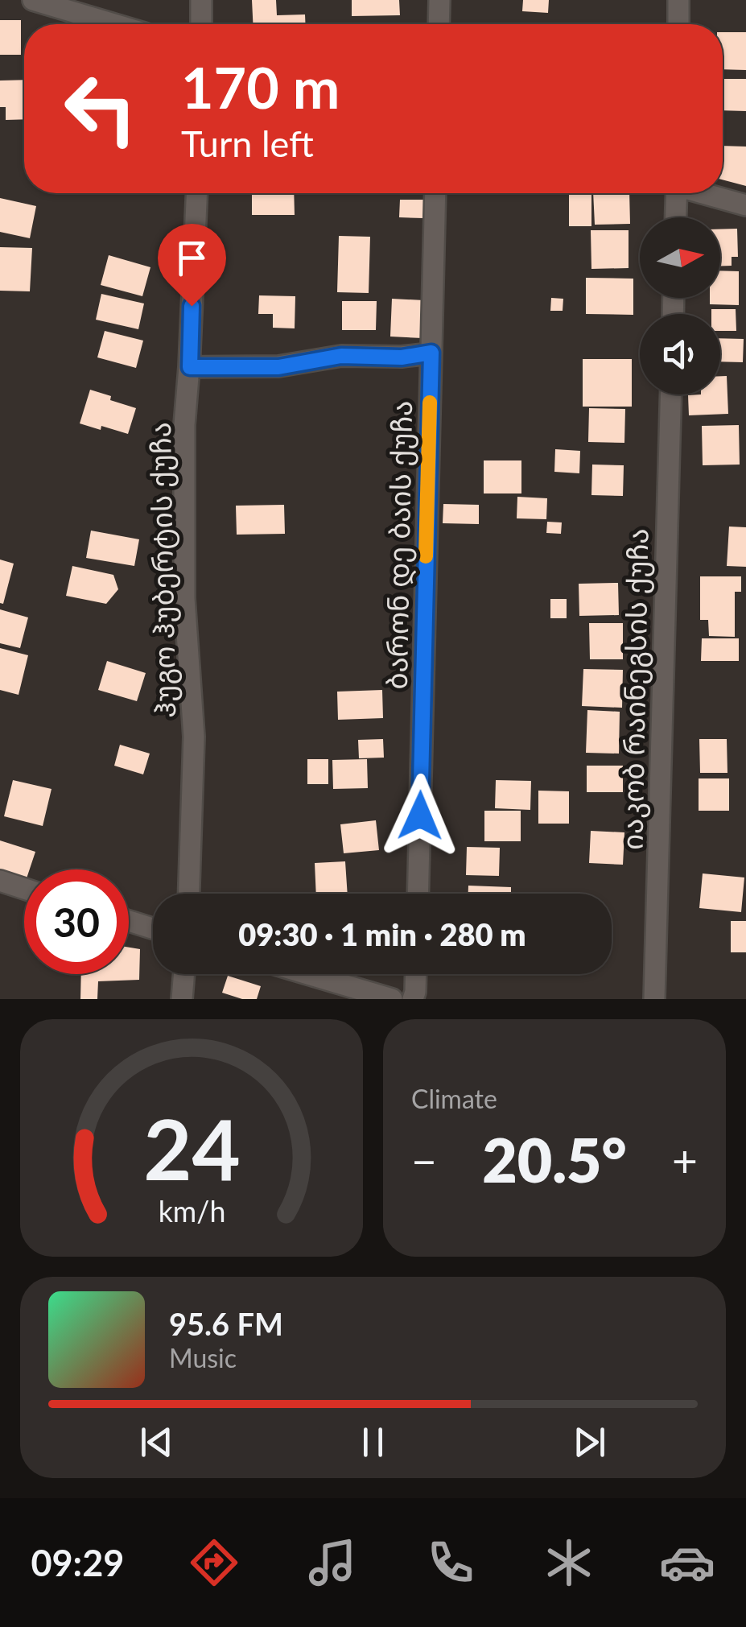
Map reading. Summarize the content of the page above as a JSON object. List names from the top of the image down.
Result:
{
  "streets": {
    "street": ["ბარონ დე ბაის ქუჩა", "ჰუგო ჰუბერტის ქუჩა", "იაკობ რაინეგსის ქუჩა"]
  },
  "north": "right",
  "page": {
    "turn": ["170 m", "Turn left"],
    "limit": "30",
    "trip": "09:30 · 1 min · 280 m",
    "tile": "Climate",
    "heat": ["−", "20.5°", "+"],
    "song": ["95.6 FM", "Music"],
    "tabs": "09:29",
    "gauge": ["24", "km/h"]
  }
}
